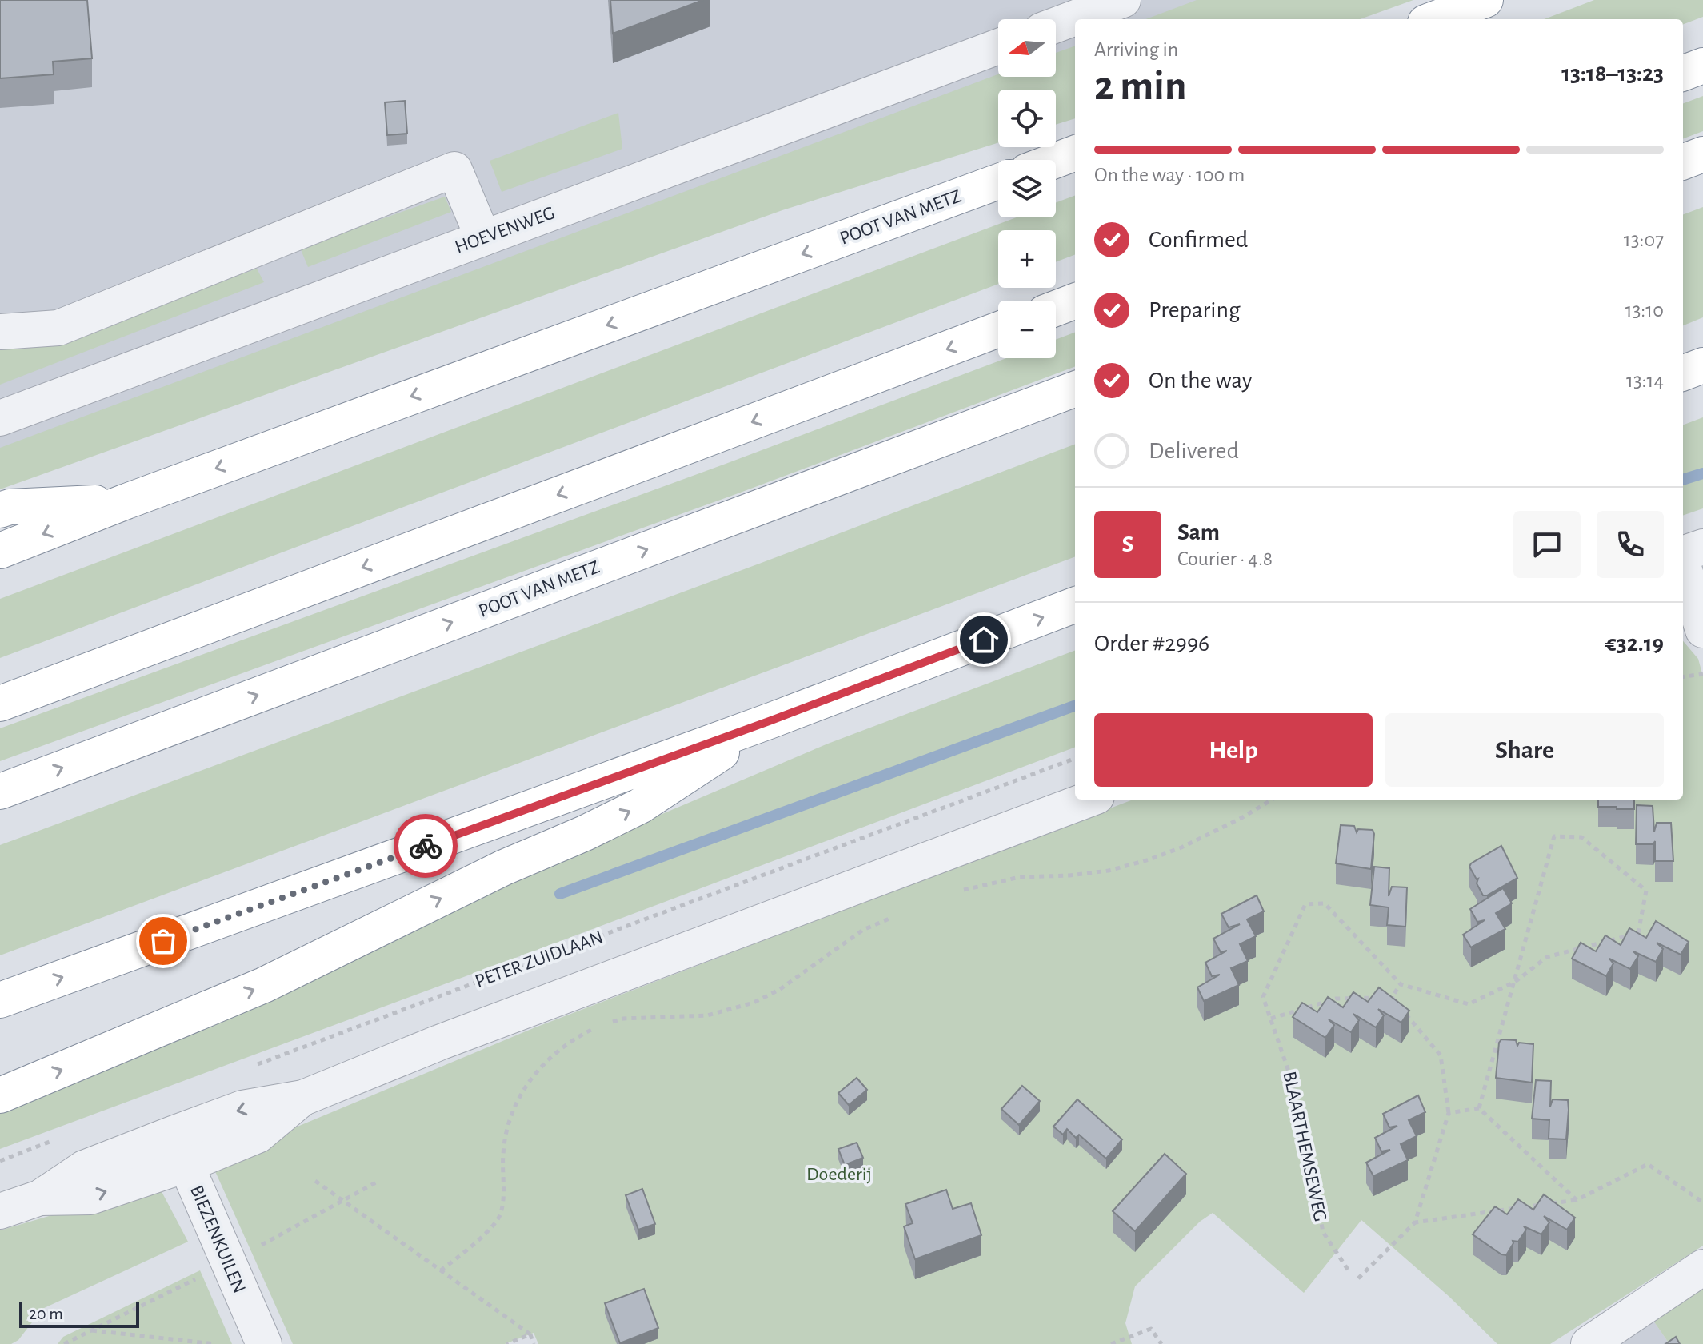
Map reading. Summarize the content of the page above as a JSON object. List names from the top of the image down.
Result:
{
  "streets": {
    "highway": ["POOT VAN METZ"],
    "street": ["HOEVENWEG", "BIEZENKUILEN"],
    "path": ["PETER ZUIDLAAN", "BLAARTHEMSEWEG"]
  },
  "parks": ["Doederij"],
  "scale_bar": "20 m",
  "north": "left",
  "page": {
    "map_buttons": ["+", "−"],
    "heading": ["2 min", "Arriving in", "13:18–13:23"],
    "panel": [
      "Sam",
      "Courier · 4.8",
      "Order #2996",
      "€32.19"
    ],
    "bar": "On the way · 100 m",
    "list": [
      ["Confirmed", "13:07"],
      ["Preparing", "13:10"],
      ["On the way", "13:14"],
      "Delivered"
    ],
    "round": "S",
    "buttons": ["Help", "Share"],
    "scale": "20 m"
  }
}
